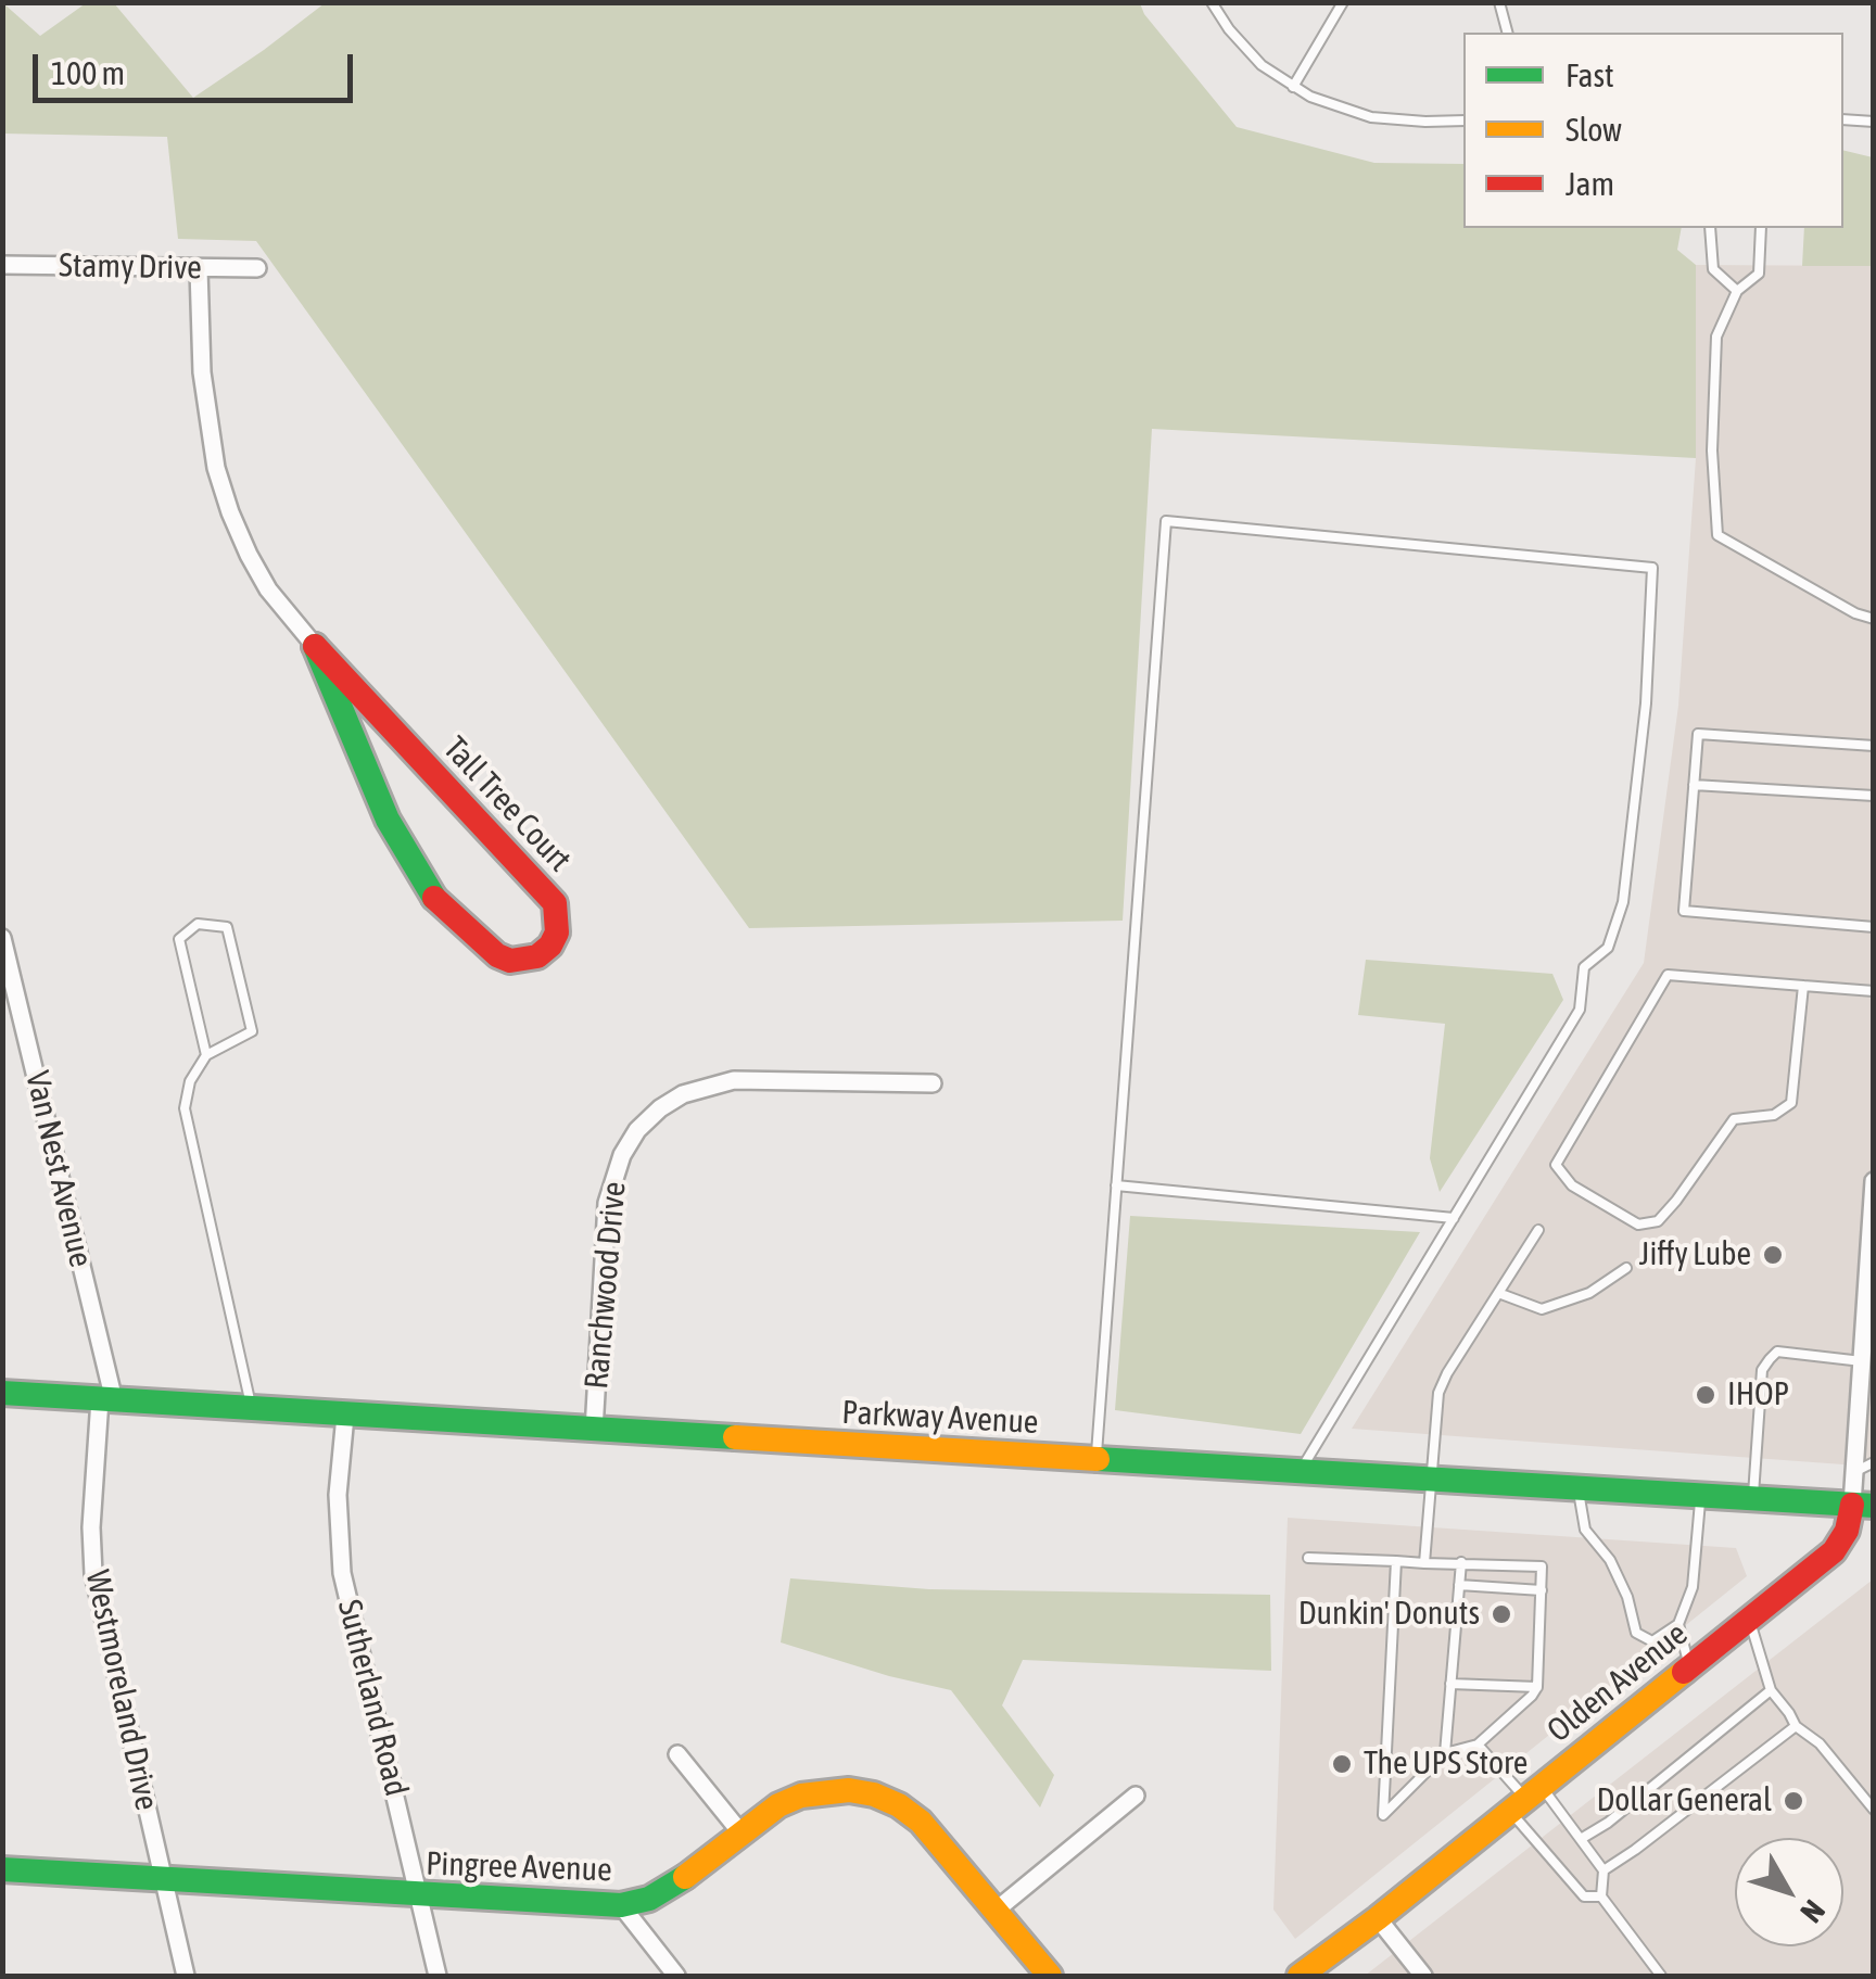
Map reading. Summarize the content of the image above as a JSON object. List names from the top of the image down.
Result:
{
  "streets": {
    "main road": [
      "Tall Tree Court",
      "Parkway Avenue",
      "Olden Avenue",
      "Pingree Avenue"
    ],
    "street": [
      "Stamy Drive",
      "Van Nest Avenue",
      "Ranchwood Drive",
      "Westmoreland Drive",
      "Sutherland Road"
    ]
  },
  "crossings": [
    ["Stamy Drive", "Tall Tree Court"],
    ["Van Nest Avenue", "Parkway Avenue"],
    ["Van Nest Avenue", "Westmoreland Drive"],
    ["Ranchwood Drive", "Parkway Avenue"],
    ["Parkway Avenue", "Olden Avenue"],
    ["Parkway Avenue", "Westmoreland Drive"],
    ["Parkway Avenue", "Sutherland Road"],
    ["Westmoreland Drive", "Pingree Avenue"],
    ["Sutherland Road", "Pingree Avenue"]
  ],
  "places": [
    "Jiffy Lube",
    "IHOP",
    "Dunkin' Donuts",
    "The UPS Store",
    "Dollar General"
  ],
  "legend": ["Fast", "Slow", "Jam"],
  "scale_bar": "100 m",
  "north": "bottom right"
}
